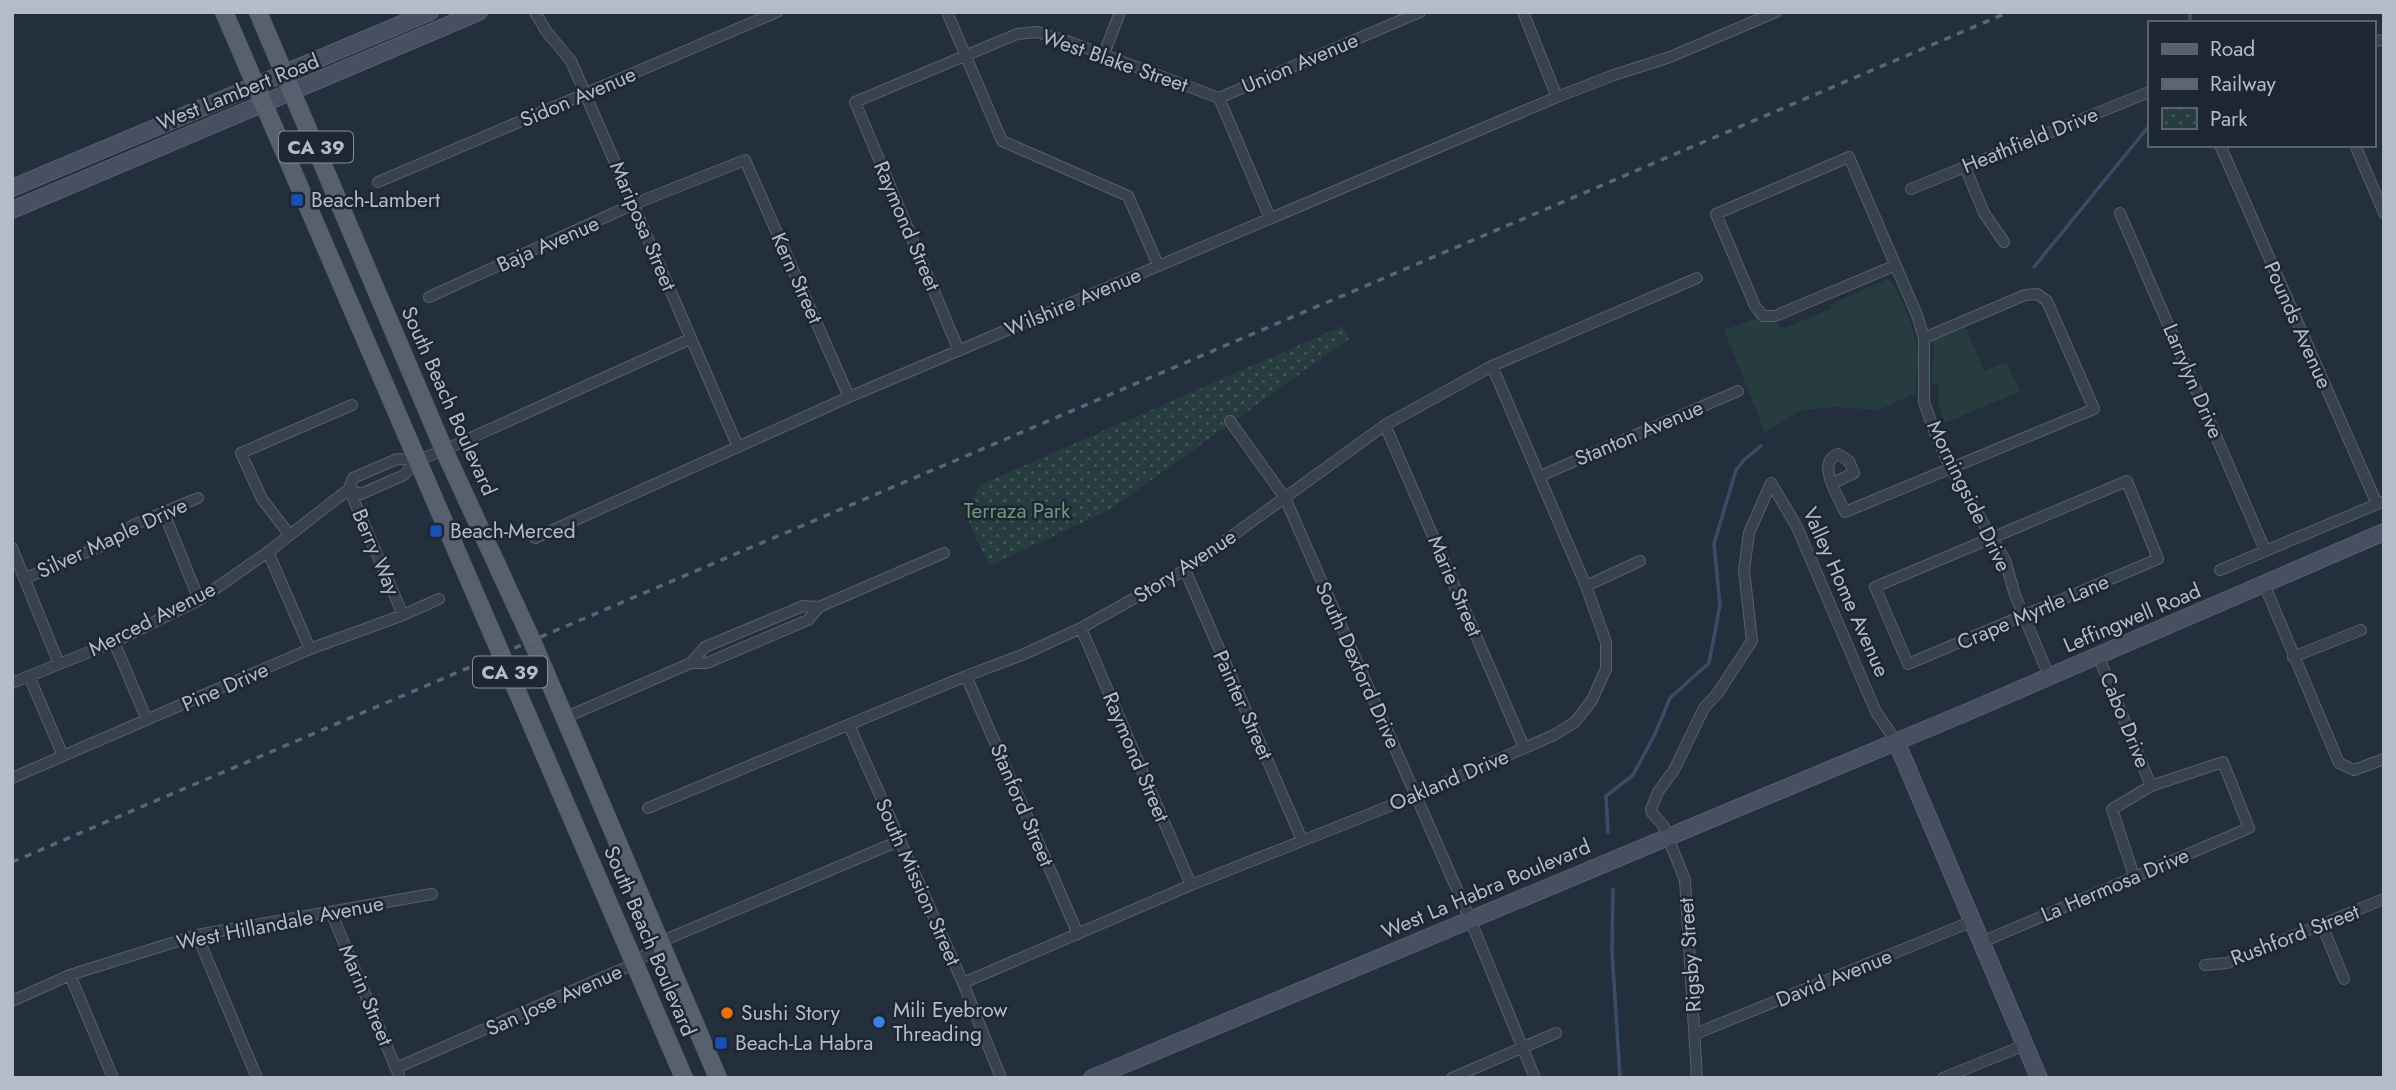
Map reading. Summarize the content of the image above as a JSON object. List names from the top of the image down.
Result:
{
  "streets": {
    "main road": [
      "West Lambert Road",
      "CA 39",
      "South Beach Boulevard",
      "Valley Home Avenue",
      "Leffingwell Road",
      "West La Habra Boulevard"
    ],
    "street": [
      "West Blake Street",
      "Union Avenue",
      "Sidon Avenue",
      "Heathfield Drive",
      "Mariposa Street",
      "Raymond Street",
      "Baja Avenue",
      "Kern Street",
      "Wilshire Avenue",
      "Pounds Avenue",
      "Larrylyn Drive",
      "Stanton Avenue",
      "Morningside Drive",
      "Silver Maple Drive",
      "Berry Way",
      "Story Avenue",
      "Marie Street",
      "Crape Myrtle Lane",
      "Merced Avenue",
      "South Dexford Drive",
      "Pine Drive",
      "Painter Street",
      "Cabo Drive",
      "Oakland Drive",
      "Stanford Street",
      "South Mission Street",
      "La Hermosa Drive",
      "West Hillandale Avenue",
      "Rushford Street",
      "Rigsby Street",
      "David Avenue",
      "Marin Street",
      "San Jose Avenue"
    ]
  },
  "crossings": [
    ["West Blake Street", "Union Avenue"],
    ["West Blake Street", "Raymond Street"],
    ["West Lambert Road", "South Beach Boulevard"],
    ["Sidon Avenue", "Mariposa Street"],
    ["Mariposa Street", "Baja Avenue"],
    ["Mariposa Street", "Wilshire Avenue"],
    ["Mariposa Street", "Merced Avenue"],
    ["Raymond Street", "Wilshire Avenue"],
    ["Raymond Street", "Story Avenue"],
    ["Raymond Street", "Oakland Drive"],
    ["Baja Avenue", "Kern Street"],
    ["Kern Street", "Wilshire Avenue"],
    ["South Beach Boulevard", "Merced Avenue"],
    ["South Beach Boulevard", "San Jose Avenue"],
    ["Stanton Avenue", "Oakland Drive"],
    ["Morningside Drive", "Crape Myrtle Lane"],
    ["Morningside Drive", "Leffingwell Road"],
    ["Berry Way", "Merced Avenue"],
    ["Berry Way", "Pine Drive"],
    ["Story Avenue", "Marie Street"],
    ["Story Avenue", "South Dexford Drive"],
    ["Story Avenue", "Painter Street"],
    ["Story Avenue", "Oakland Drive"],
    ["Story Avenue", "Stanford Street"],
    ["Story Avenue", "South Mission Street"],
    ["Marie Street", "Oakland Drive"],
    ["Valley Home Avenue", "Leffingwell Road"],
    ["Valley Home Avenue", "La Hermosa Drive"],
    ["Valley Home Avenue", "West La Habra Boulevard"],
    ["Valley Home Avenue", "Rigsby Street"],
    ["Valley Home Avenue", "David Avenue"],
    ["Leffingwell Road", "Cabo Drive"],
    ["Leffingwell Road", "West La Habra Boulevard"],
    ["South Dexford Drive", "Oakland Drive"],
    ["South Dexford Drive", "West La Habra Boulevard"],
    ["Painter Street", "Oakland Drive"],
    ["Cabo Drive", "La Hermosa Drive"],
    ["Oakland Drive", "Stanford Street"],
    ["Oakland Drive", "South Mission Street"],
    ["South Mission Street", "San Jose Avenue"],
    ["West La Habra Boulevard", "Rigsby Street"],
    ["West Hillandale Avenue", "Marin Street"],
    ["Rigsby Street", "David Avenue"],
    ["Marin Street", "San Jose Avenue"]
  ],
  "parks": ["Terraza Park"],
  "places": {
    "transit": ["Beach-Lambert", "Beach-Merced", "Beach-La Habra"],
    "other": ["Sushi Story", "Mili Eyebrow Threading"]
  },
  "legend": ["Road", "Railway", "Park"]
}
